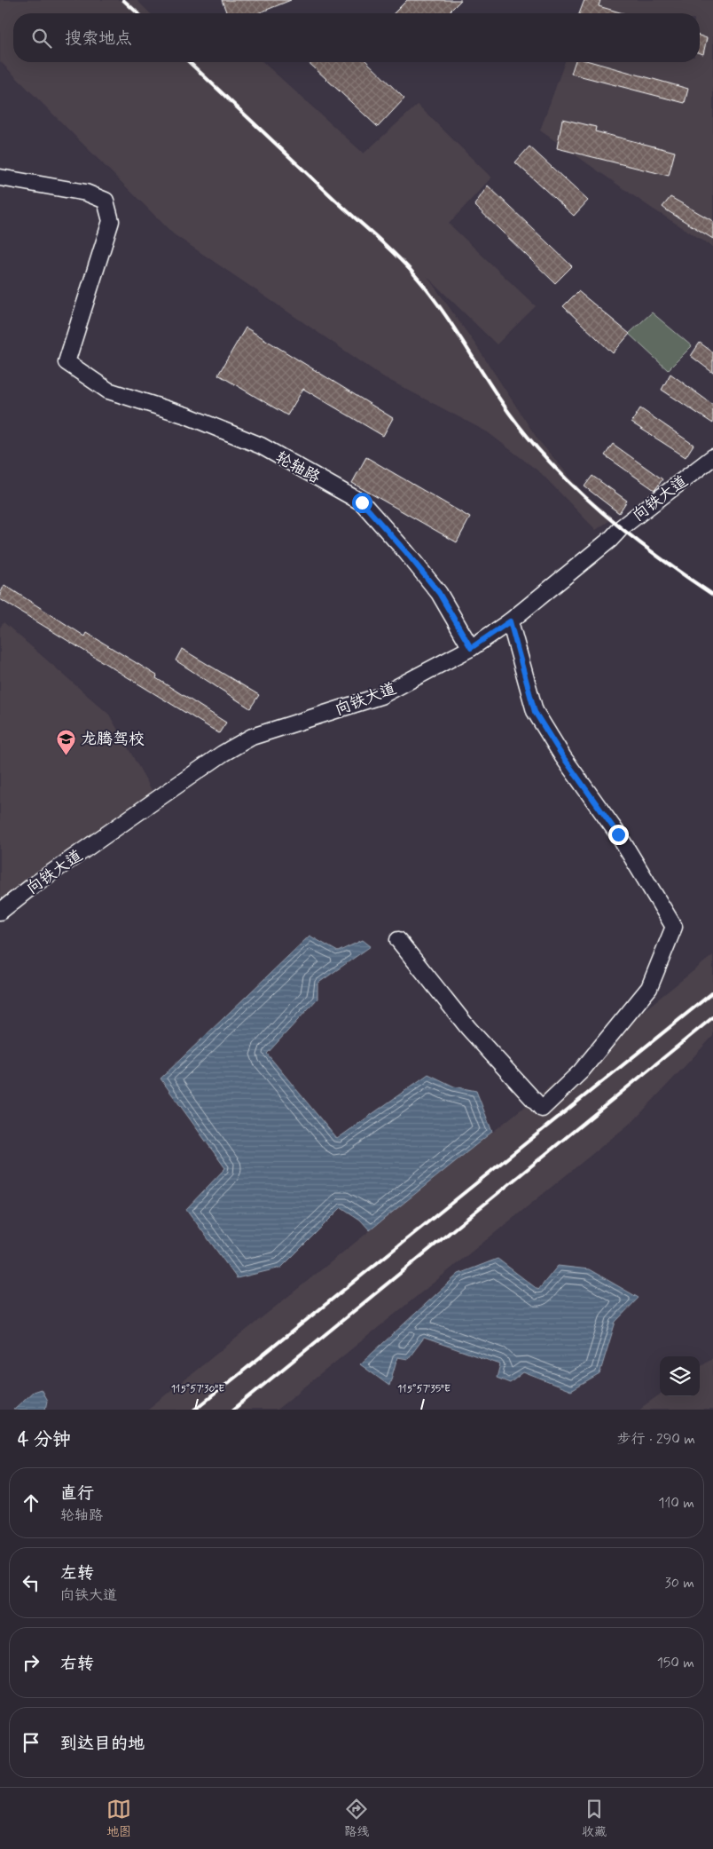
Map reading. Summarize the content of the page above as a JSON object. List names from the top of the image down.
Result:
{
  "streets": {
    "street": ["轮轴路", "向铁大道"]
  },
  "crossings": [
    ["轮轴路", "向铁大道"]
  ],
  "places": {
    "school or university": ["龙腾驾校"]
  },
  "page": {
    "search": "搜索地点",
    "heading": ["4 分钟", "步行 · 290 m"],
    "list": [
      ["直行", "轮轴路", "110 m"],
      ["左转", "向铁大道", "30 m"],
      ["右转", "150 m"],
      "到达目的地"
    ],
    "nav": ["地图", "路线", "收藏"]
  },
  "coordinates": ["115°57'30\"E", "115°57'35\"E"]
}
